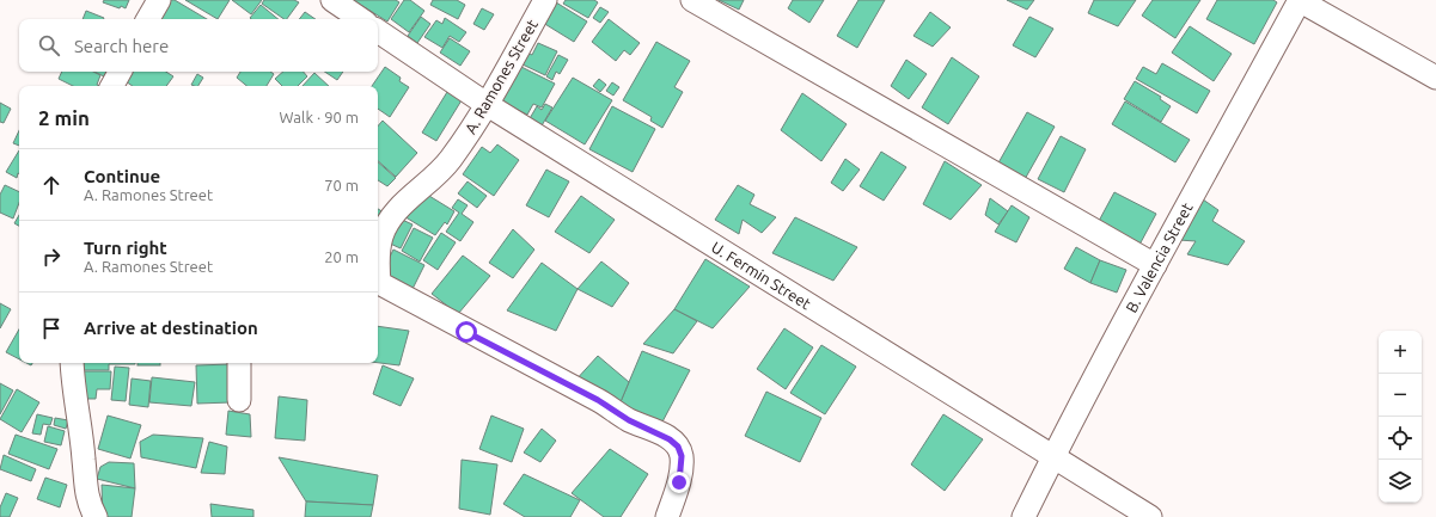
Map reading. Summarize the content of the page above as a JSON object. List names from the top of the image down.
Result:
{
  "streets": {
    "street": ["A. Ramones Street", "B. Valencia Street", "U. Fermin Street"]
  },
  "crossings": [
    ["A. Ramones Street", "U. Fermin Street"],
    ["B. Valencia Street", "U. Fermin Street"]
  ],
  "page": {
    "search": "Search here",
    "heading": ["2 min", "Walk · 90 m"],
    "list": [
      ["Continue", "A. Ramones Street", "70 m"],
      ["Turn right", "A. Ramones Street", "20 m"],
      "Arrive at destination"
    ],
    "map_buttons": ["+", "−"]
  }
}
